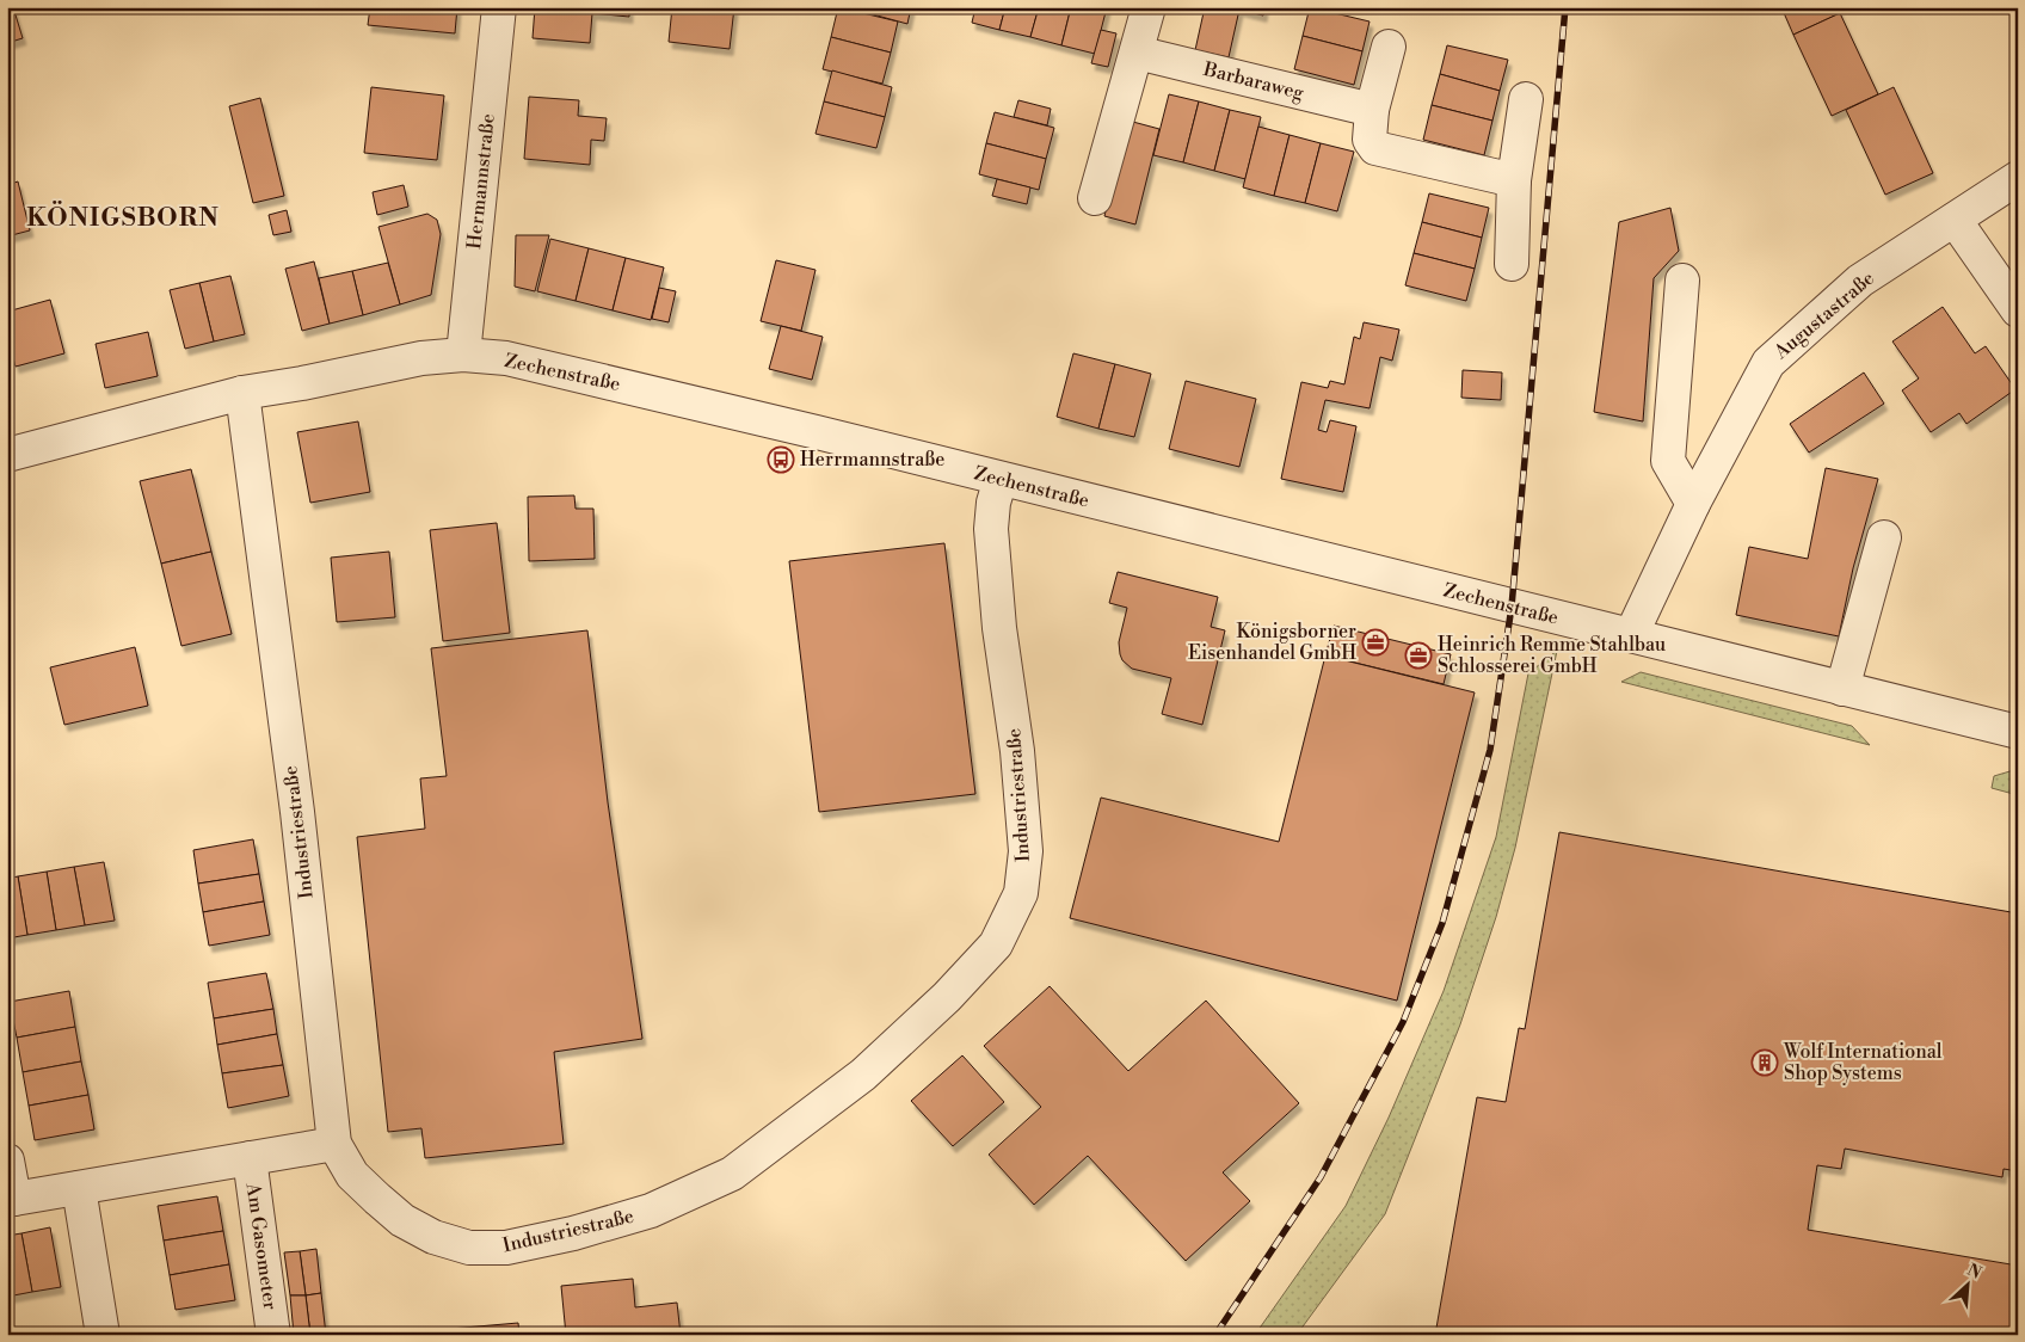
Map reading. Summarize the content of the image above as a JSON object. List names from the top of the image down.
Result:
{
  "streets": {
    "street": [
      "Barbaraweg",
      "Hermannstraße",
      "Augustastraße",
      "Zechenstraße",
      "Industriestraße",
      "Am Gasometer"
    ]
  },
  "crossings": [
    ["Hermannstraße", "Zechenstraße"],
    ["Augustastraße", "Zechenstraße"],
    ["Zechenstraße", "Industriestraße"],
    ["Industriestraße", "Am Gasometer"]
  ],
  "districts": ["KÖNIGSBORN"],
  "places": {
    "bus stop": ["Herrmannstraße"],
    "office": ["Königsborner Eisenhandel GmbH", "Heinrich Remme Stahlbau Schlosserei GmbH"],
    "building": ["Wolf International Shop Systems"]
  },
  "north": "top right"
}
